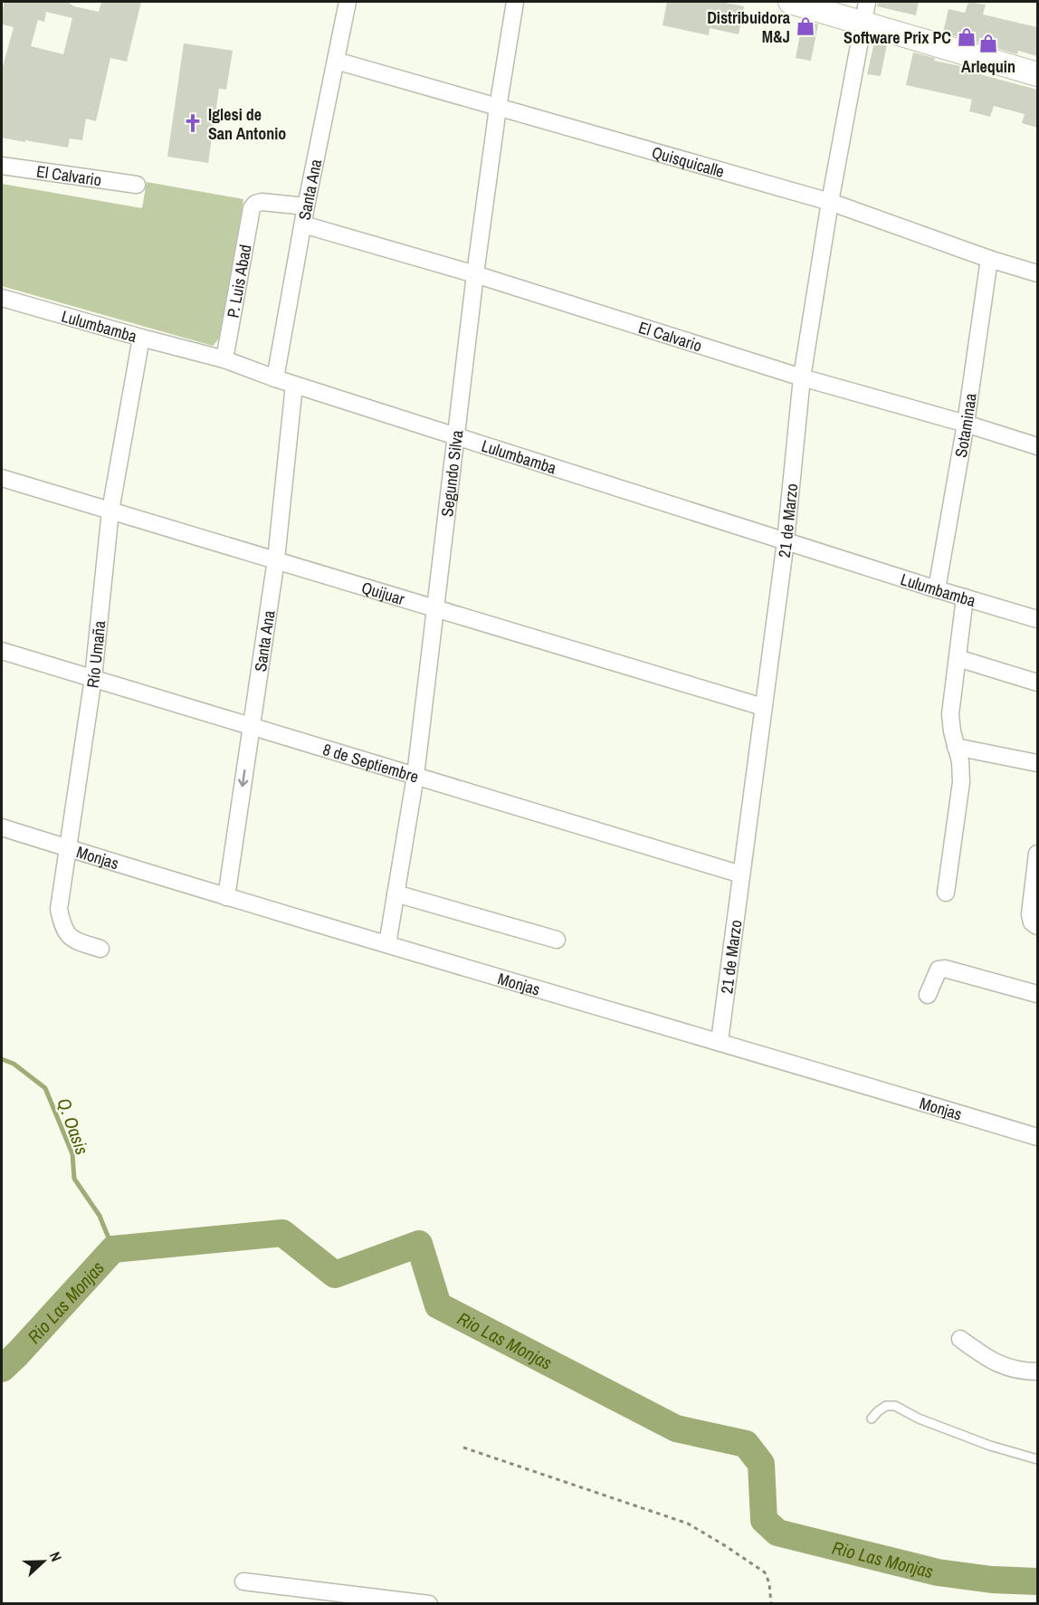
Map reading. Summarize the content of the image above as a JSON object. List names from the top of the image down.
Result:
{
  "streets": {
    "street": [
      "Quisquicalle",
      "El Calvario",
      "Santa Ana",
      "P. Luis Abad",
      "Lulumbamba",
      "Sotaminaa",
      "Segundo Silva",
      "21 de Marzo",
      "Quijuar",
      "Río Umaña",
      "8 de Septiembre",
      "Monjas"
    ]
  },
  "crossings": [
    ["Quisquicalle", "Santa Ana"],
    ["Quisquicalle", "Sotaminaa"],
    ["Quisquicalle", "Segundo Silva"],
    ["Quisquicalle", "21 de Marzo"],
    ["El Calvario", "Santa Ana"],
    ["El Calvario", "Sotaminaa"],
    ["El Calvario", "Segundo Silva"],
    ["El Calvario", "21 de Marzo"],
    ["Santa Ana", "P. Luis Abad"],
    ["Santa Ana", "Lulumbamba"],
    ["Santa Ana", "Quijuar"],
    ["Santa Ana", "8 de Septiembre"],
    ["Santa Ana", "Monjas"],
    ["P. Luis Abad", "Lulumbamba"],
    ["Lulumbamba", "Sotaminaa"],
    ["Lulumbamba", "Segundo Silva"],
    ["Lulumbamba", "21 de Marzo"],
    ["Lulumbamba", "Río Umaña"],
    ["Segundo Silva", "Quijuar"],
    ["Segundo Silva", "8 de Septiembre"],
    ["Segundo Silva", "Monjas"],
    ["21 de Marzo", "Quijuar"],
    ["21 de Marzo", "8 de Septiembre"],
    ["21 de Marzo", "Monjas"],
    ["Quijuar", "Río Umaña"],
    ["Río Umaña", "8 de Septiembre"],
    ["Río Umaña", "Monjas"]
  ],
  "water": ["Q. Oasis", "Rio Las Monjas"],
  "places": {
    "shop": ["Distribuidora M&J", "Software Prix PC", "Arlequin"],
    "church": ["Iglesi de San Antonio"]
  },
  "north": "right"
}
